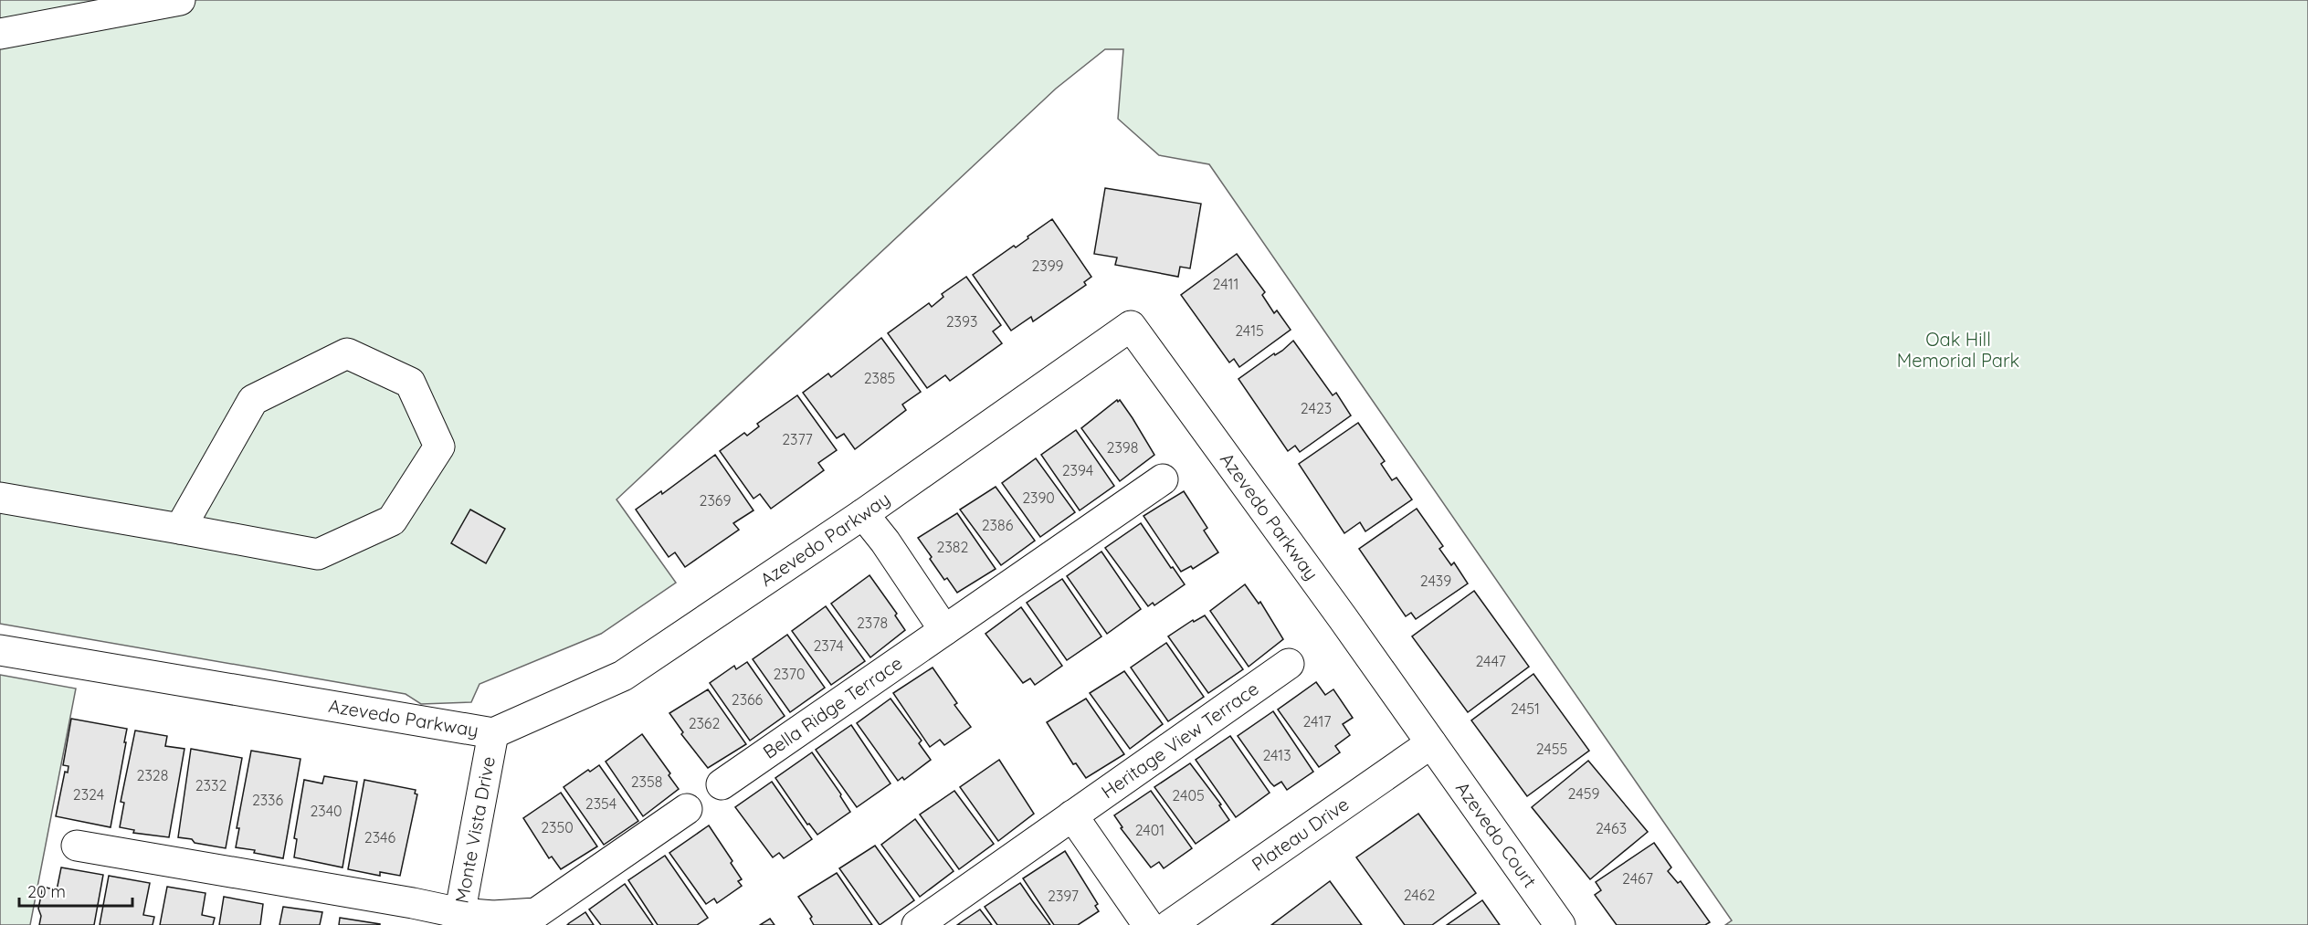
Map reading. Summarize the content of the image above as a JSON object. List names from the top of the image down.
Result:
{
  "streets": {
    "street": [
      "Azevedo Parkway",
      "Bella Ridge Terrace",
      "Heritage View Terrace",
      "Monte Vista Drive",
      "Plateau Drive",
      "Azevedo Court"
    ]
  },
  "crossings": [
    ["Azevedo Parkway", "Monte Vista Drive"],
    ["Azevedo Parkway", "Plateau Drive"],
    ["Azevedo Parkway", "Azevedo Court"],
    ["Plateau Drive", "Azevedo Court"]
  ],
  "parks": ["Oak Hill Memorial Park"],
  "house_numbers": [
    "2399",
    "2411",
    "2393",
    "2415",
    "2385",
    "2423",
    "2377",
    "2398",
    "2394",
    "2390",
    "2369",
    "2386",
    "2382",
    "2439",
    "2378",
    "2374",
    "2447",
    "2370",
    "2366",
    "2451",
    "2417",
    "2362",
    "2455",
    "2413",
    "2328",
    "2358",
    "2332",
    "2459",
    "2324",
    "2405",
    "2336",
    "2354",
    "2340",
    "2350",
    "2463",
    "2401",
    "2346",
    "2467",
    "2462",
    "2397"
  ],
  "scale_bar": "20 m"
}
